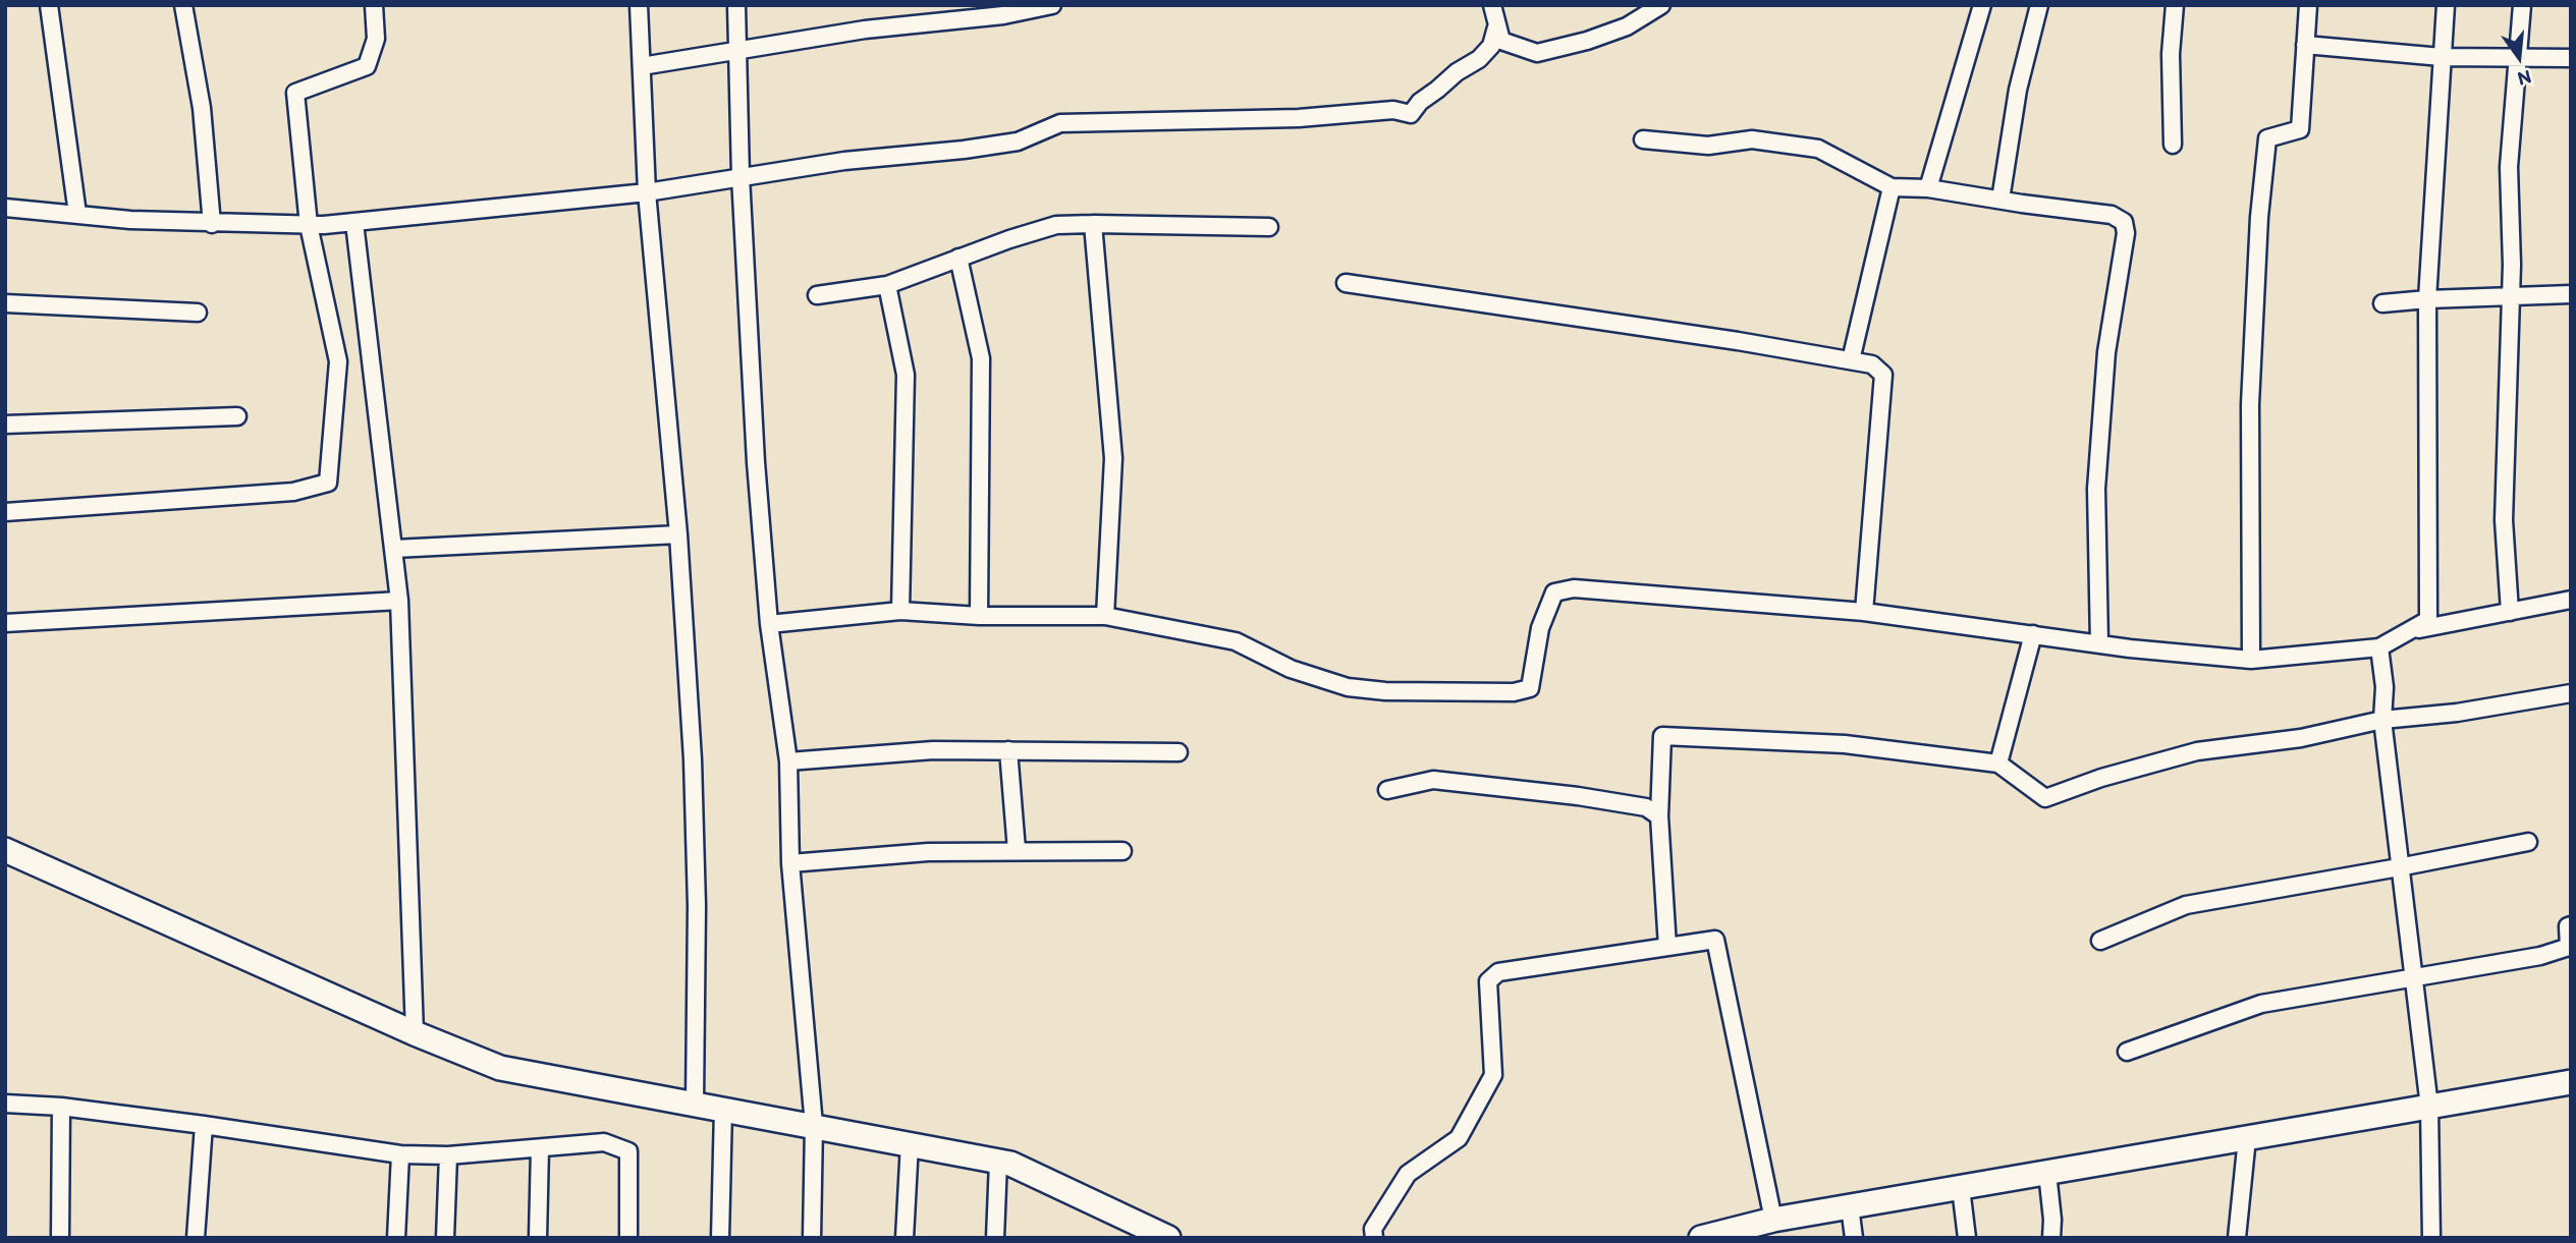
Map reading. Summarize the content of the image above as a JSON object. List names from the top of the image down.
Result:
{
  "north": "bottom"
}
